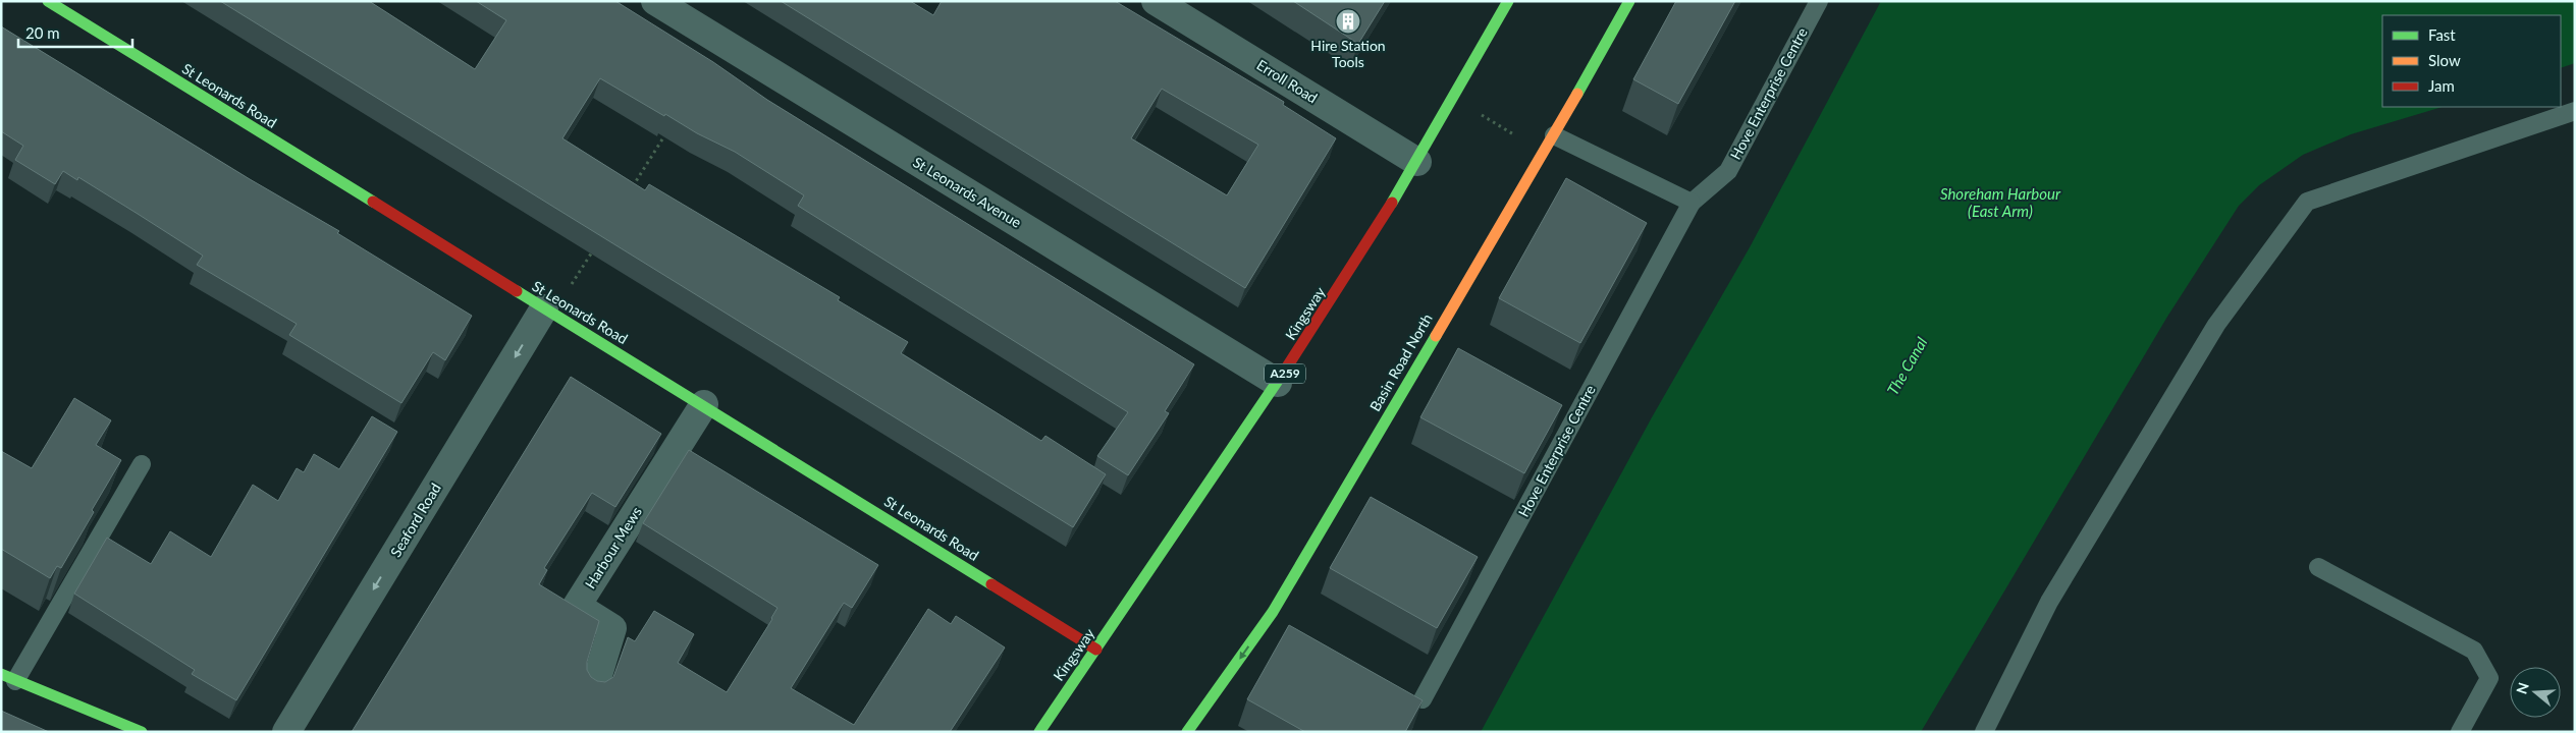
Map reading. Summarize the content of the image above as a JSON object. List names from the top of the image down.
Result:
{
  "streets": {
    "street": [
      "Erroll Road",
      "St Leonards Road",
      "St Leonards Avenue",
      "Kingsway",
      "Basin Road North",
      "A259",
      "Seaford Road",
      "Harbour Mews"
    ],
    "lane": ["Hove Enterprise Centre"]
  },
  "crossings": [
    ["Erroll Road", "Kingsway"],
    ["St Leonards Road", "Kingsway"],
    ["St Leonards Road", "Seaford Road"],
    ["St Leonards Road", "Harbour Mews"],
    ["St Leonards Avenue", "Kingsway"]
  ],
  "one_way": ["Basin Road North", "Seaford Road"],
  "water": ["Shoreham Harbour (East Arm)", "The Canal"],
  "places": {
    "building": ["Hire Station Tools"]
  },
  "legend": ["Fast", "Slow", "Jam"],
  "scale_bar": "20 m",
  "north": "left"
}
